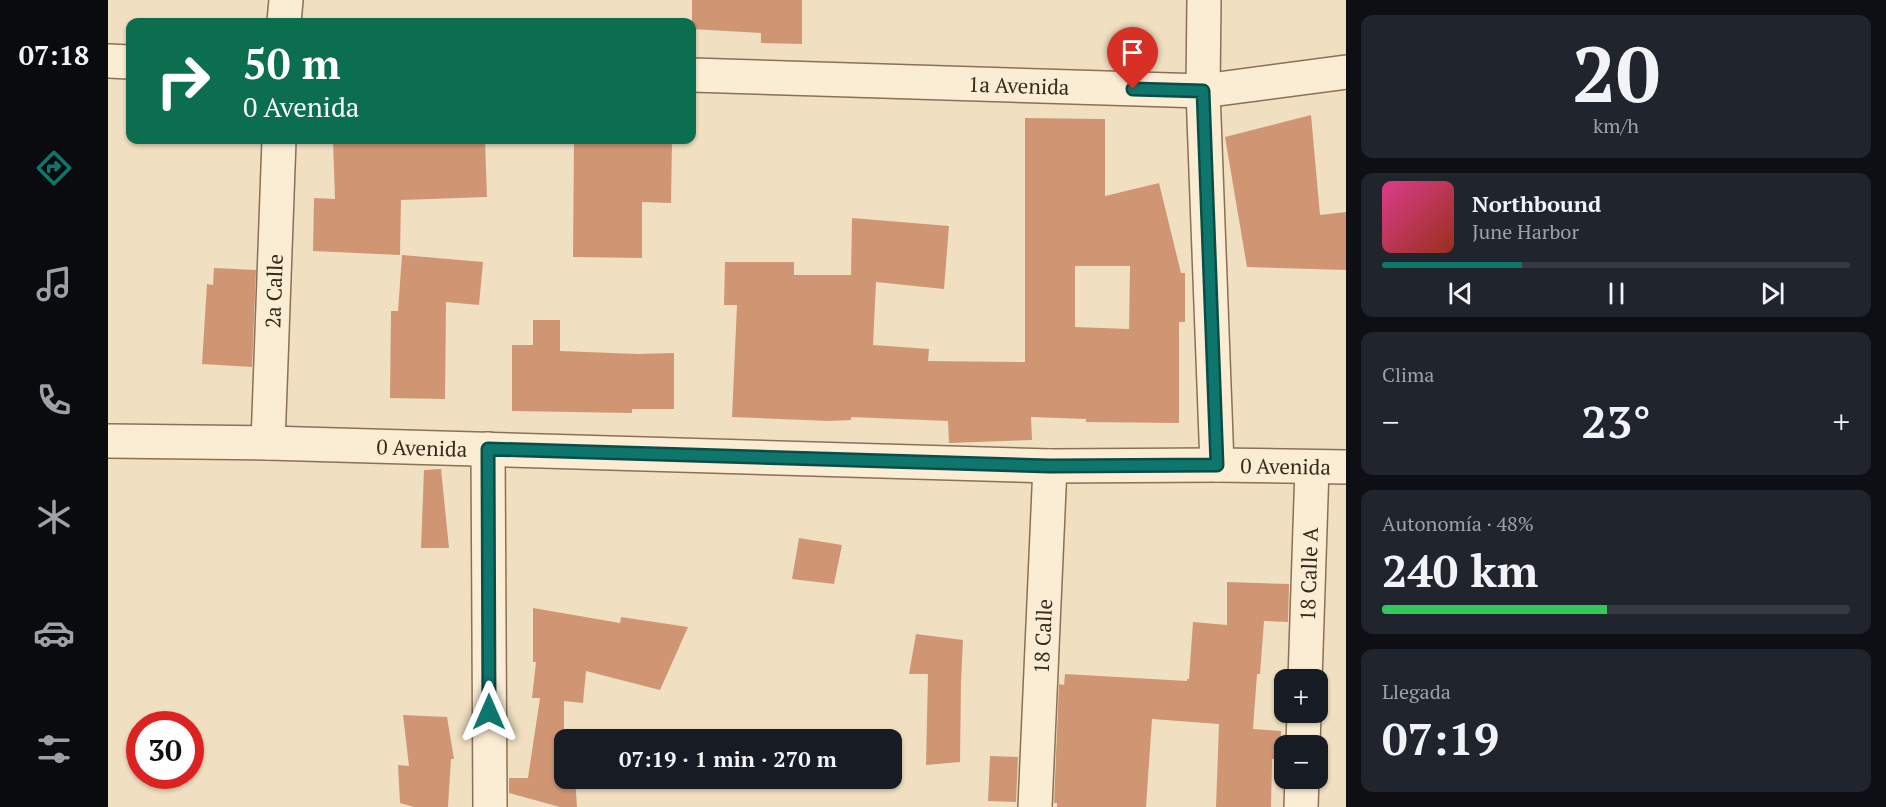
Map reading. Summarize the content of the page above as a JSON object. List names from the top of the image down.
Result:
{
  "streets": {
    "street": [
      "1a Avenida",
      "2a Calle",
      "0 Avenida",
      "18 Calle A",
      "18 Calle"
    ]
  },
  "crossings": [
    ["2a Calle", "0 Avenida"],
    ["0 Avenida", "18 Calle A"],
    ["0 Avenida", "18 Calle"]
  ],
  "page": {
    "tabs": "07:18",
    "tile": [
      ["20", "km/h"],
      "Clima",
      ["Autonomía · 48%", "240 km"],
      ["Llegada", "07:19"]
    ],
    "turn": ["50 m", "0 Avenida"],
    "song": ["Northbound", "June Harbor"],
    "heat": ["−", "23°", "+"],
    "map_buttons": ["+", "−"],
    "limit": "30",
    "trip": "07:19 · 1 min · 270 m"
  }
}
